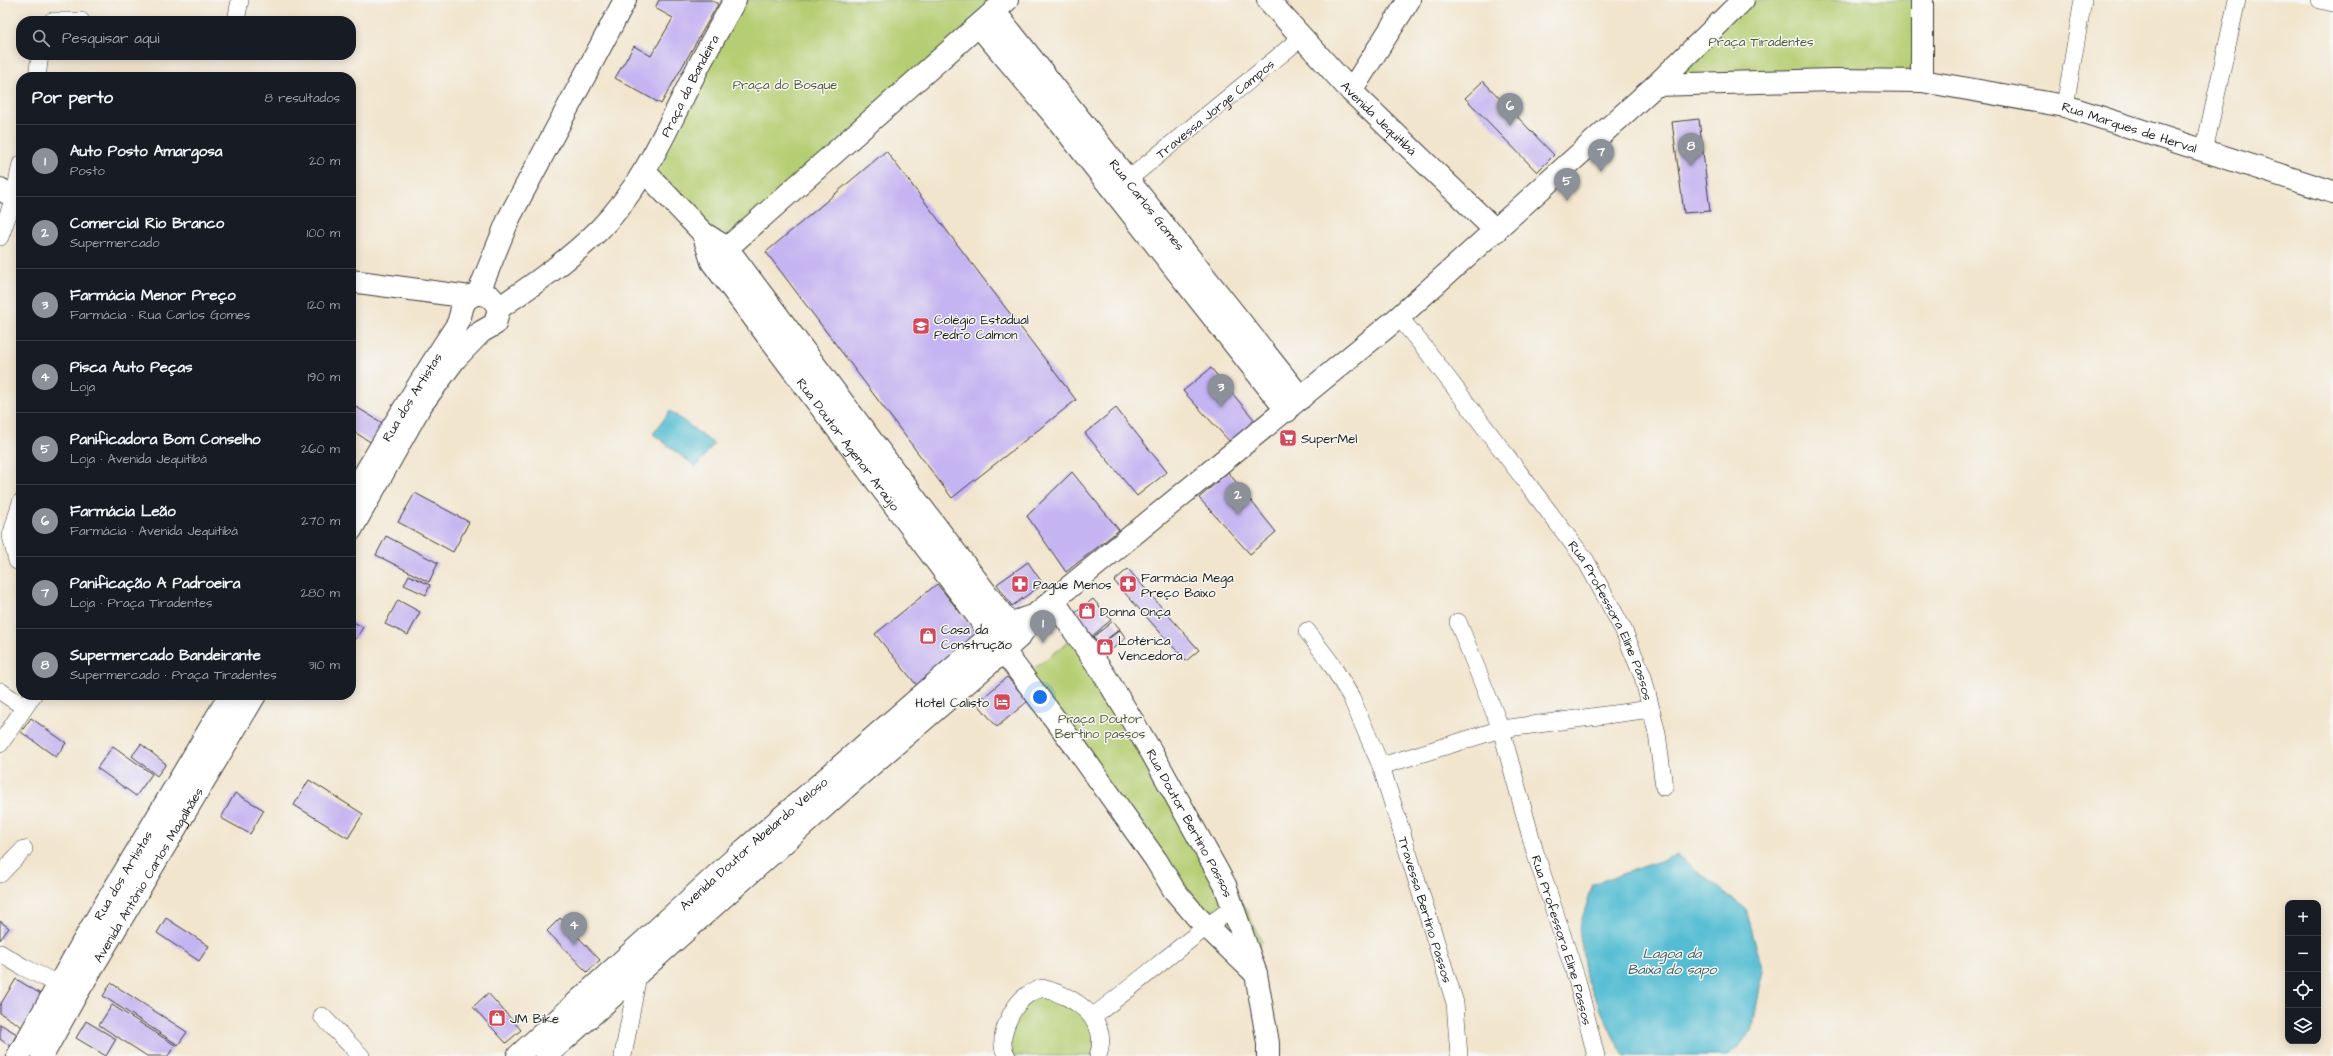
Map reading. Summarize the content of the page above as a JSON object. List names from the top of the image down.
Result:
{
  "streets": {
    "street": [
      "Praça da Bandeira",
      "Travessa Jorge Campos",
      "Avenida Jequitibá",
      "Rua Marques de Herval",
      "Rua Carlos Gomes",
      "Rua dos Artistas",
      "Rua Doutor Agenor Araújo",
      "Rua Professora Eline Passos",
      "Rua Doutor Bertino Passos",
      "Avenida Doutor Abelardo Veloso",
      "Avenida Antônio Carlos Magalhães",
      "Travessa Bertino Passos"
    ]
  },
  "crossings": [
    ["Praça da Bandeira", "Rua dos Artistas"],
    ["Praça da Bandeira", "Rua Doutor Agenor Araújo"],
    ["Travessa Jorge Campos", "Avenida Jequitibá"],
    ["Travessa Jorge Campos", "Rua Carlos Gomes"],
    ["Rua dos Artistas", "Avenida Antônio Carlos Magalhães"],
    ["Rua Doutor Agenor Araújo", "Avenida Doutor Abelardo Veloso"]
  ],
  "water": ["Lagoa da Baixa do sapo"],
  "parks": ["Praça Tiradentes", "Praça do Bosque", "Praça Doutor Bertino passos"],
  "places": {
    "school or university": ["Colégio Estadual Pedro Calmon"],
    "supermarket": ["SuperMel"],
    "pharmacy": ["Pague Menos", "Farmácia Mega Preço Baixo"],
    "shop": [
      "Donna Onça",
      "Casa da Construção",
      "Lotérica Vencedora",
      "JM Bike"
    ],
    "hotel": ["Hotel Calisto"]
  },
  "page": {
    "search": "Pesquisar aqui",
    "heading": ["Por perto", "8 resultados"],
    "pins": [
      "6",
      "8",
      "7",
      "5",
      "3",
      "2",
      "1",
      "4"
    ],
    "list": [
      {
        "mark": "1",
        "name": "Auto Posto Amargosa",
        "note": "Posto",
        "value": "20 m"
      },
      {
        "mark": "2",
        "name": "Comercial Rio Branco",
        "note": "Supermercado",
        "value": "100 m"
      },
      {
        "mark": "3",
        "name": "Farmácia Menor Preço",
        "note": "Farmácia · Rua Carlos Gomes",
        "value": "120 m"
      },
      {
        "mark": "4",
        "name": "Pisca Auto Peças",
        "note": "Loja",
        "value": "190 m"
      },
      {
        "mark": "5",
        "name": "Panificadora Bom Conselho",
        "note": "Loja · Avenida Jequitibá",
        "value": "260 m"
      },
      {
        "mark": "6",
        "name": "Farmácia Leão",
        "note": "Farmácia · Avenida Jequitibá",
        "value": "270 m"
      },
      {
        "mark": "7",
        "name": "Panificação A Padroeira",
        "note": "Loja · Praça Tiradentes",
        "value": "280 m"
      },
      {
        "mark": "8",
        "name": "Supermercado Bandeirante",
        "note": "Supermercado · Praça Tiradentes",
        "value": "310 m"
      }
    ],
    "map_buttons": ["+", "−"]
  }
}
